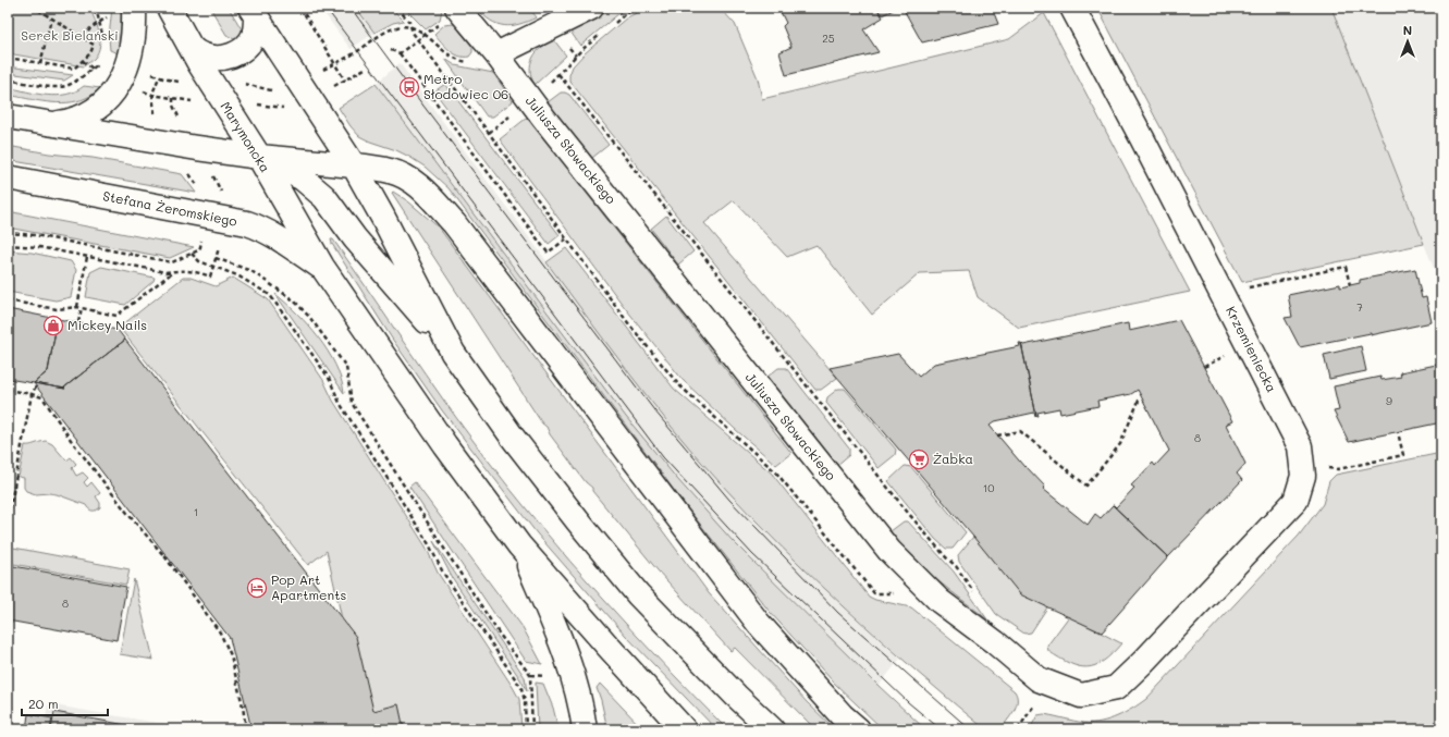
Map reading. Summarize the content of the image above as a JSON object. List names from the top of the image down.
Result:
{
  "streets": {
    "main road": [
      "Marymoncka",
      "Juliusza Słowackiego",
      "Stefana Żeromskiego",
      "Krzemieniecka"
    ]
  },
  "crossings": [
    ["Marymoncka", "Stefana Żeromskiego"],
    ["Juliusza Słowackiego", "Krzemieniecka"]
  ],
  "parks": ["Serek Bielański"],
  "places": {
    "bus stop": ["Metro Słodowiec 06"],
    "shop": ["Mickey Nails"],
    "supermarket": ["Żabka"],
    "hotel": ["Pop Art Apartments"]
  },
  "house_numbers": [
    "25",
    "7",
    "9",
    "8",
    "10",
    "1",
    "8"
  ],
  "scale_bar": "20 m",
  "north": "top"
}
